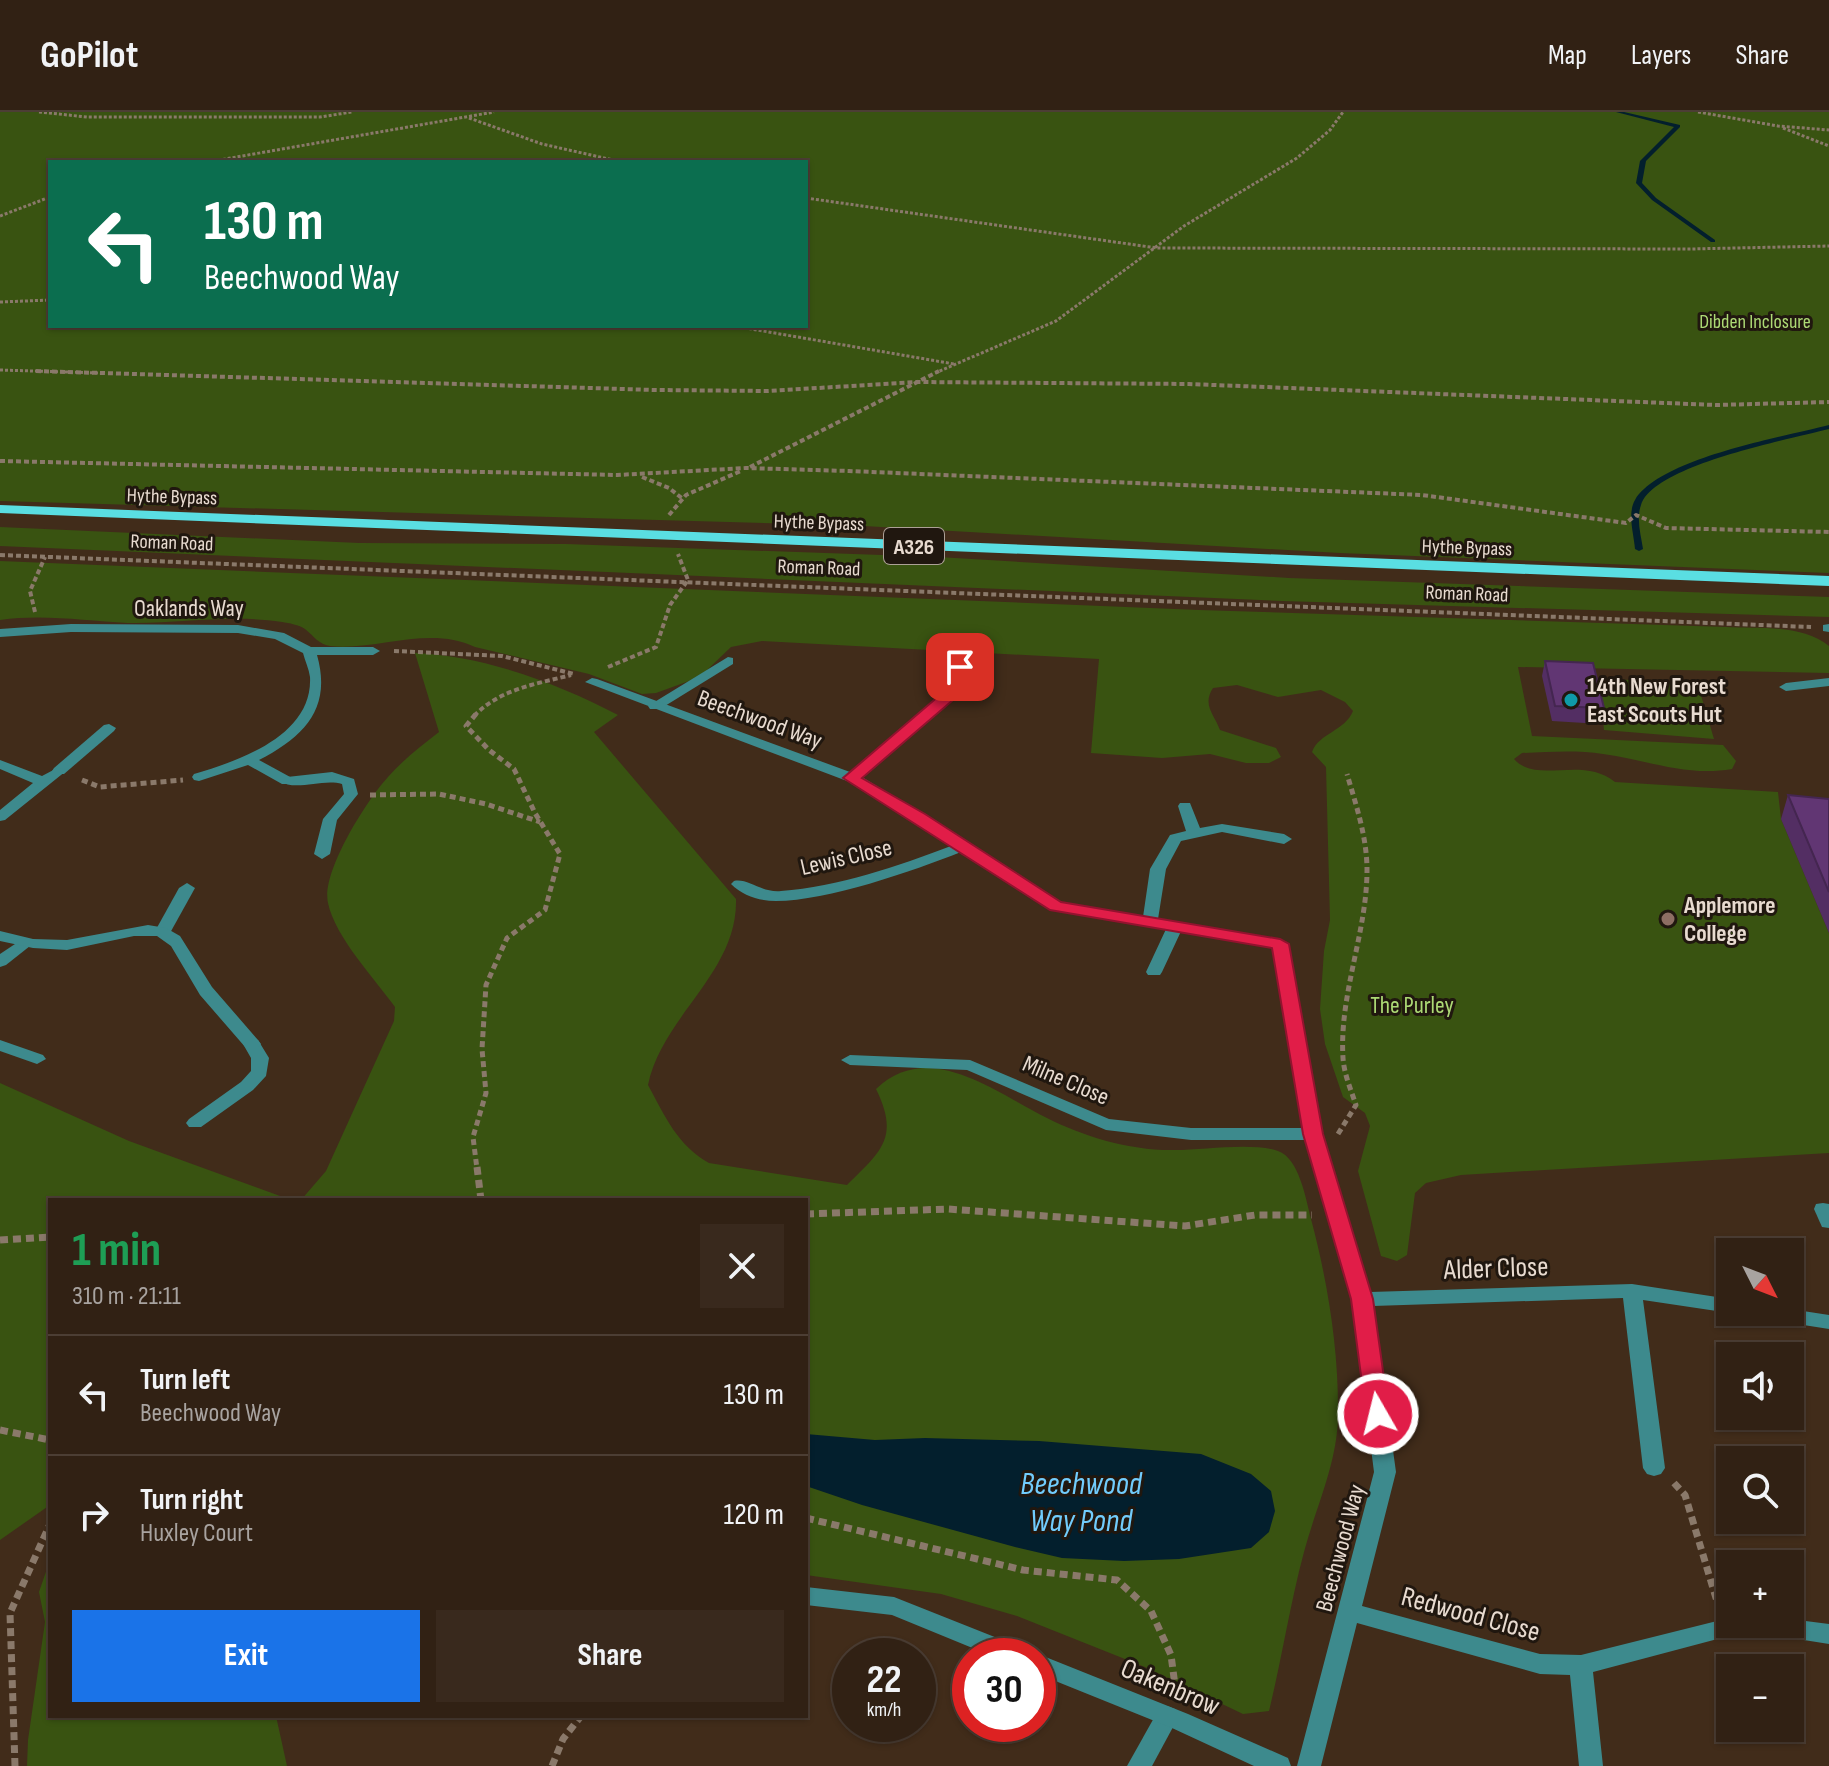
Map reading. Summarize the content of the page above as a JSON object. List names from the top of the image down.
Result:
{
  "streets": {
    "main road": ["Hythe Bypass", "A326"],
    "street": [
      "Oaklands Way",
      "Beechwood Way",
      "Lewis Close",
      "Milne Close",
      "Alder Close",
      "Redwood Close",
      "Oakenbrow"
    ],
    "path": ["Roman Road"]
  },
  "crossings": [
    ["Beechwood Way", "Lewis Close"],
    ["Beechwood Way", "Milne Close"],
    ["Beechwood Way", "Alder Close"],
    ["Beechwood Way", "Redwood Close"]
  ],
  "water": ["Beechwood Way Pond"],
  "parks": ["Dibden Inclosure", "The Purley"],
  "places": ["14th New Forest East Scouts Hut", "Applemore College"],
  "north": "bottom right",
  "page": {
    "header": "GoPilot",
    "nav": ["Map", "Layers", "Share"],
    "turn": ["130 m", "Beechwood Way"],
    "heading": ["1 min", "310 m · 21:11"],
    "map_buttons": ["+", "−"],
    "list": [
      {
        "name": "Turn left",
        "note": "Beechwood Way",
        "value": "130 m"
      },
      {
        "name": "Turn right",
        "note": "Huxley Court",
        "value": "120 m"
      }
    ],
    "buttons": ["Exit", "Share"],
    "speed": "22 km/h",
    "limit": "30"
  }
}
